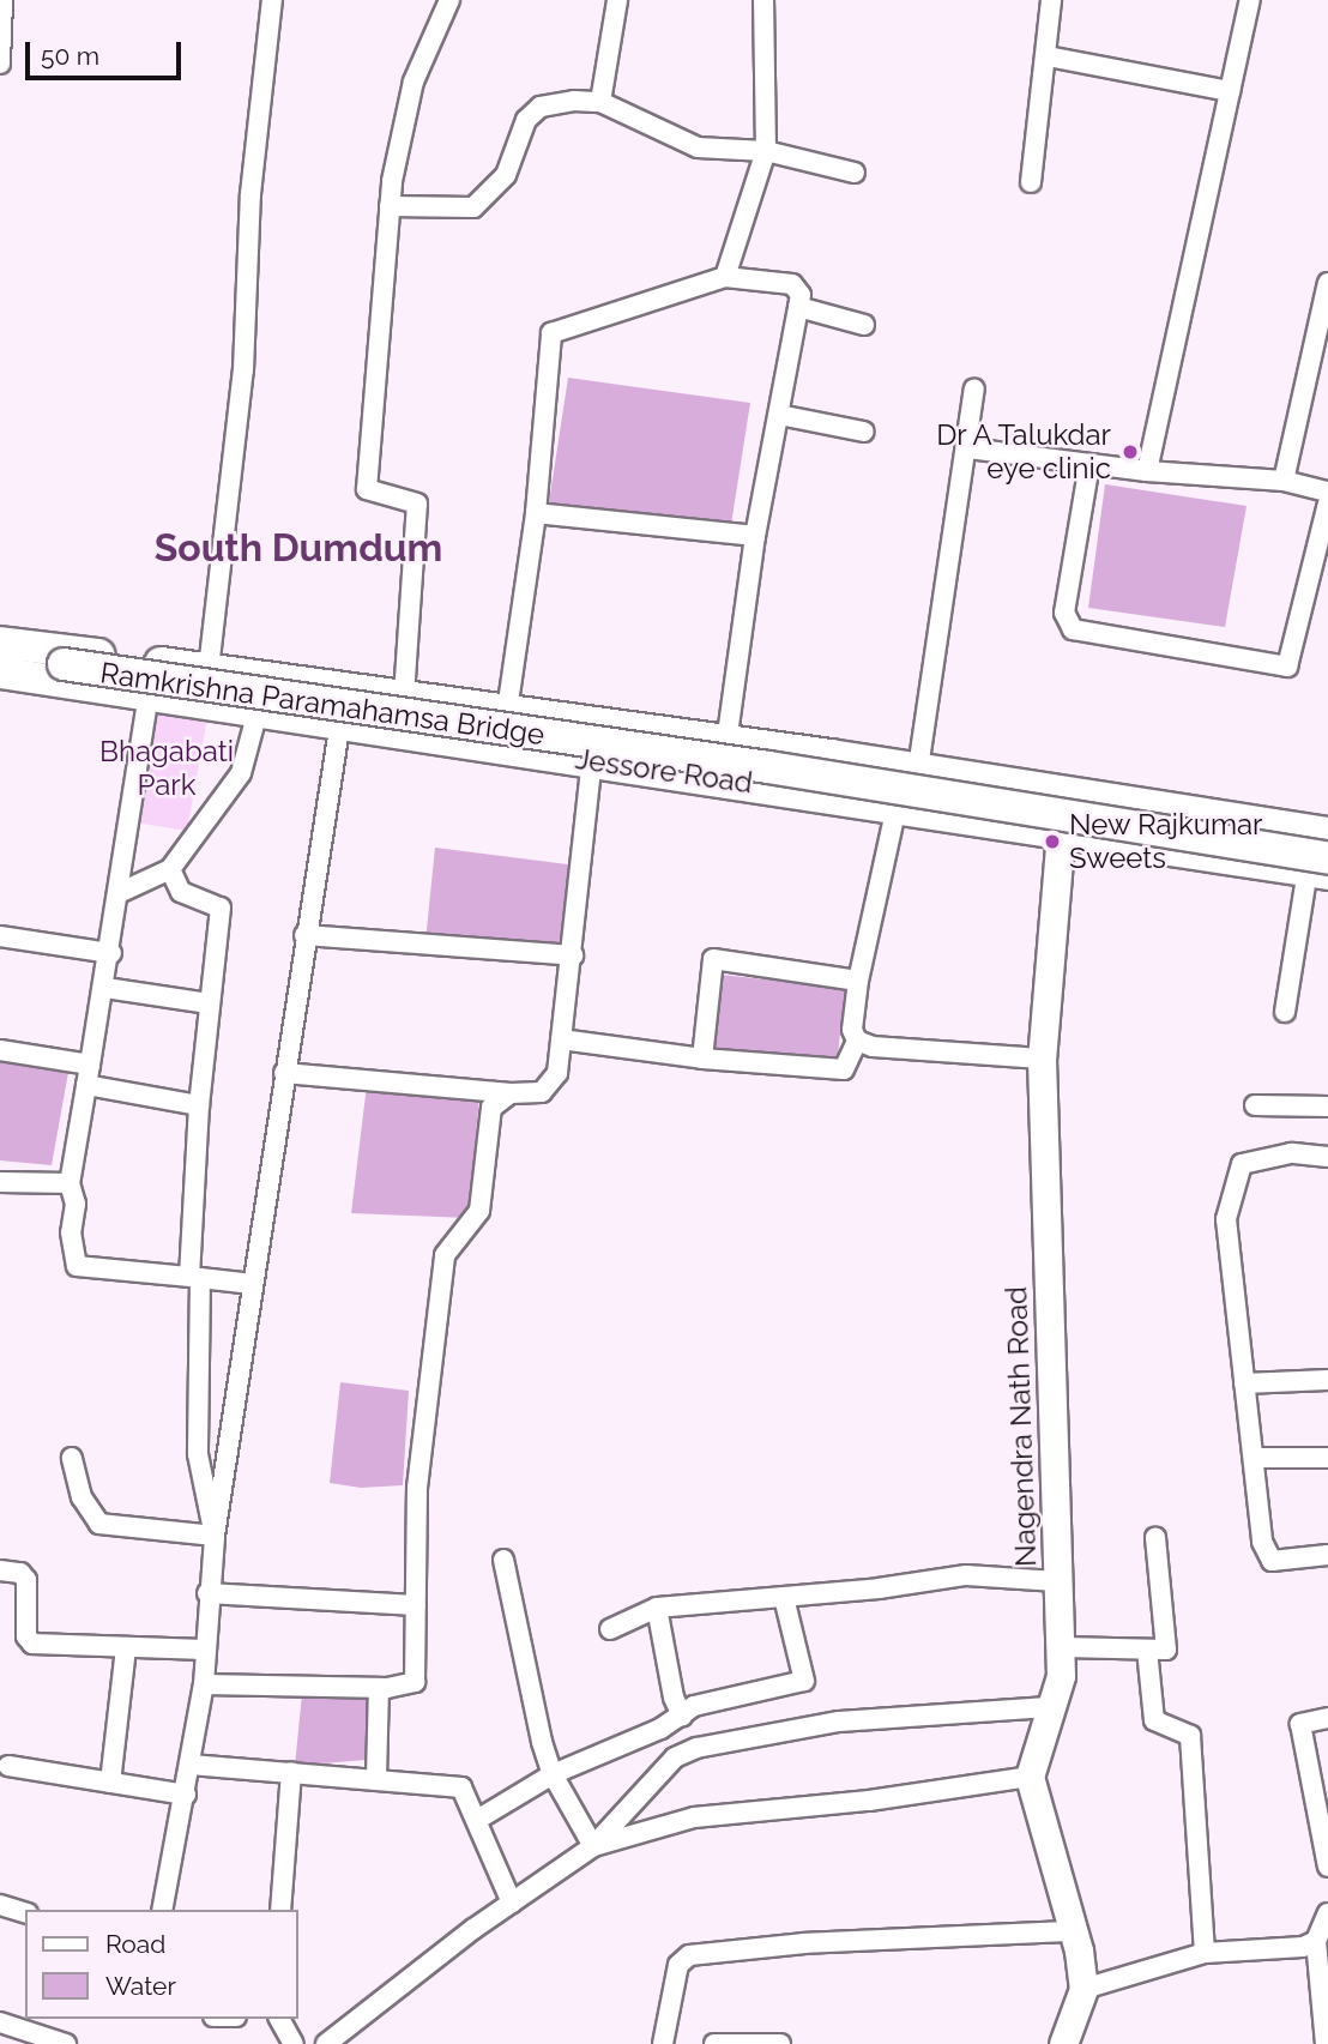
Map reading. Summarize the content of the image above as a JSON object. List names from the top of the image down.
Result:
{
  "streets": {
    "main road": ["Ramkrishna Paramahamsa Bridge", "Jessore Road"],
    "street": ["Nagendra Nath Road"]
  },
  "crossings": [
    ["Ramkrishna Paramahamsa Bridge", "Jessore Road"],
    ["Jessore Road", "Nagendra Nath Road"]
  ],
  "districts": ["South Dumdum"],
  "parks": ["Bhagabati Park"],
  "places": ["Dr A Talukdar eye clinic", "New Rajkumar Sweets"],
  "legend": ["Road", "Water"],
  "scale_bar": "50 m"
}
